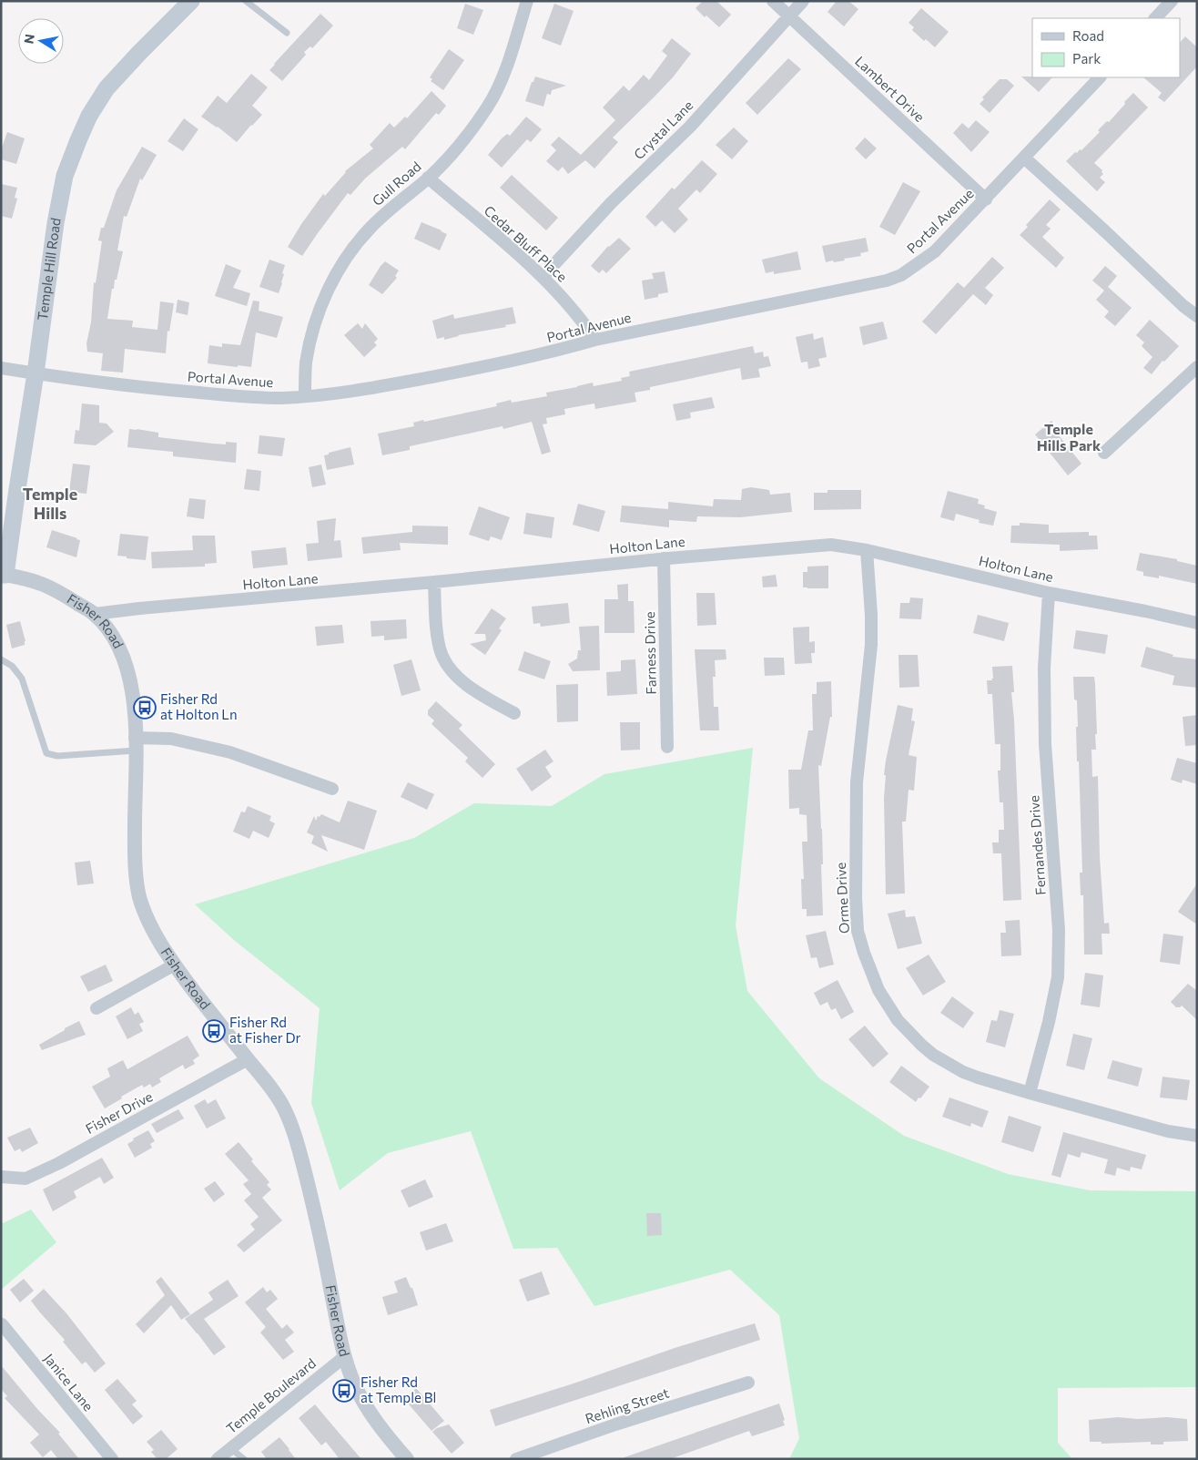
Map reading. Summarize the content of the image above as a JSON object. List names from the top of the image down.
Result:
{
  "streets": {
    "main road": ["Temple Hill Road"],
    "street": [
      "Lambert Drive",
      "Crystal Lane",
      "Gull Road",
      "Portal Avenue",
      "Cedar Bluff Place",
      "Holton Lane",
      "Fisher Road",
      "Farness Drive",
      "Fernandes Drive",
      "Orme Drive",
      "Fisher Drive",
      "Janice Lane",
      "Temple Boulevard",
      "Rehling Street"
    ]
  },
  "crossings": [
    ["Lambert Drive", "Crystal Lane"],
    ["Lambert Drive", "Portal Avenue"],
    ["Crystal Lane", "Cedar Bluff Place"],
    ["Gull Road", "Portal Avenue"],
    ["Gull Road", "Cedar Bluff Place"],
    ["Portal Avenue", "Cedar Bluff Place"],
    ["Portal Avenue", "Temple Hill Road"],
    ["Temple Hill Road", "Fisher Road"],
    ["Holton Lane", "Fisher Road"],
    ["Holton Lane", "Farness Drive"],
    ["Holton Lane", "Fernandes Drive"],
    ["Holton Lane", "Orme Drive"],
    ["Fisher Road", "Fisher Drive"],
    ["Fisher Road", "Temple Boulevard"],
    ["Fernandes Drive", "Orme Drive"]
  ],
  "districts": ["Temple Hills Park", "Temple Hills"],
  "places": {
    "bus stop": ["Fisher Rd at Holton Ln", "Fisher Rd at Fisher Dr", "Fisher Rd at Temple Bl"]
  },
  "legend": ["Road", "Park"],
  "north": "left"
}
